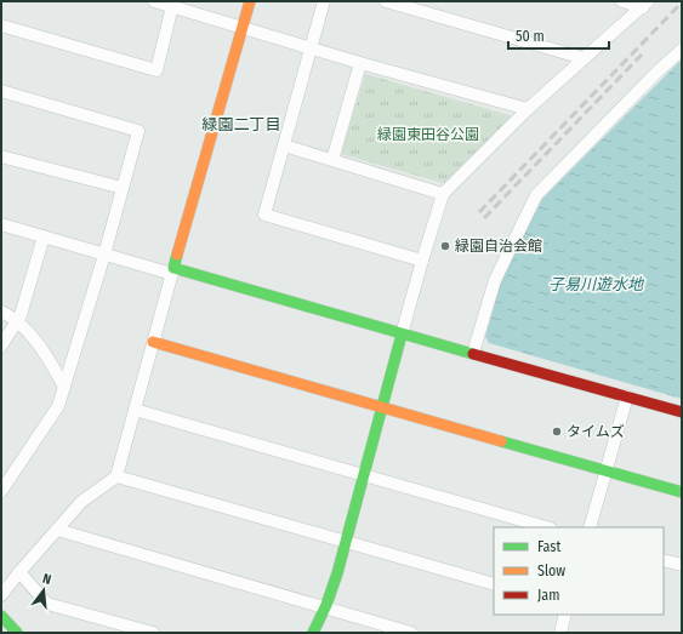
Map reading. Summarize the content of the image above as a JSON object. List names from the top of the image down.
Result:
{
  "districts": ["緑園二丁目"],
  "water": ["子易川遊水地"],
  "parks": ["緑園東田谷公園"],
  "places": ["緑園自治会館", "タイムズ"],
  "legend": ["Fast", "Slow", "Jam"],
  "scale_bar": "50 m",
  "north": "top"
}
